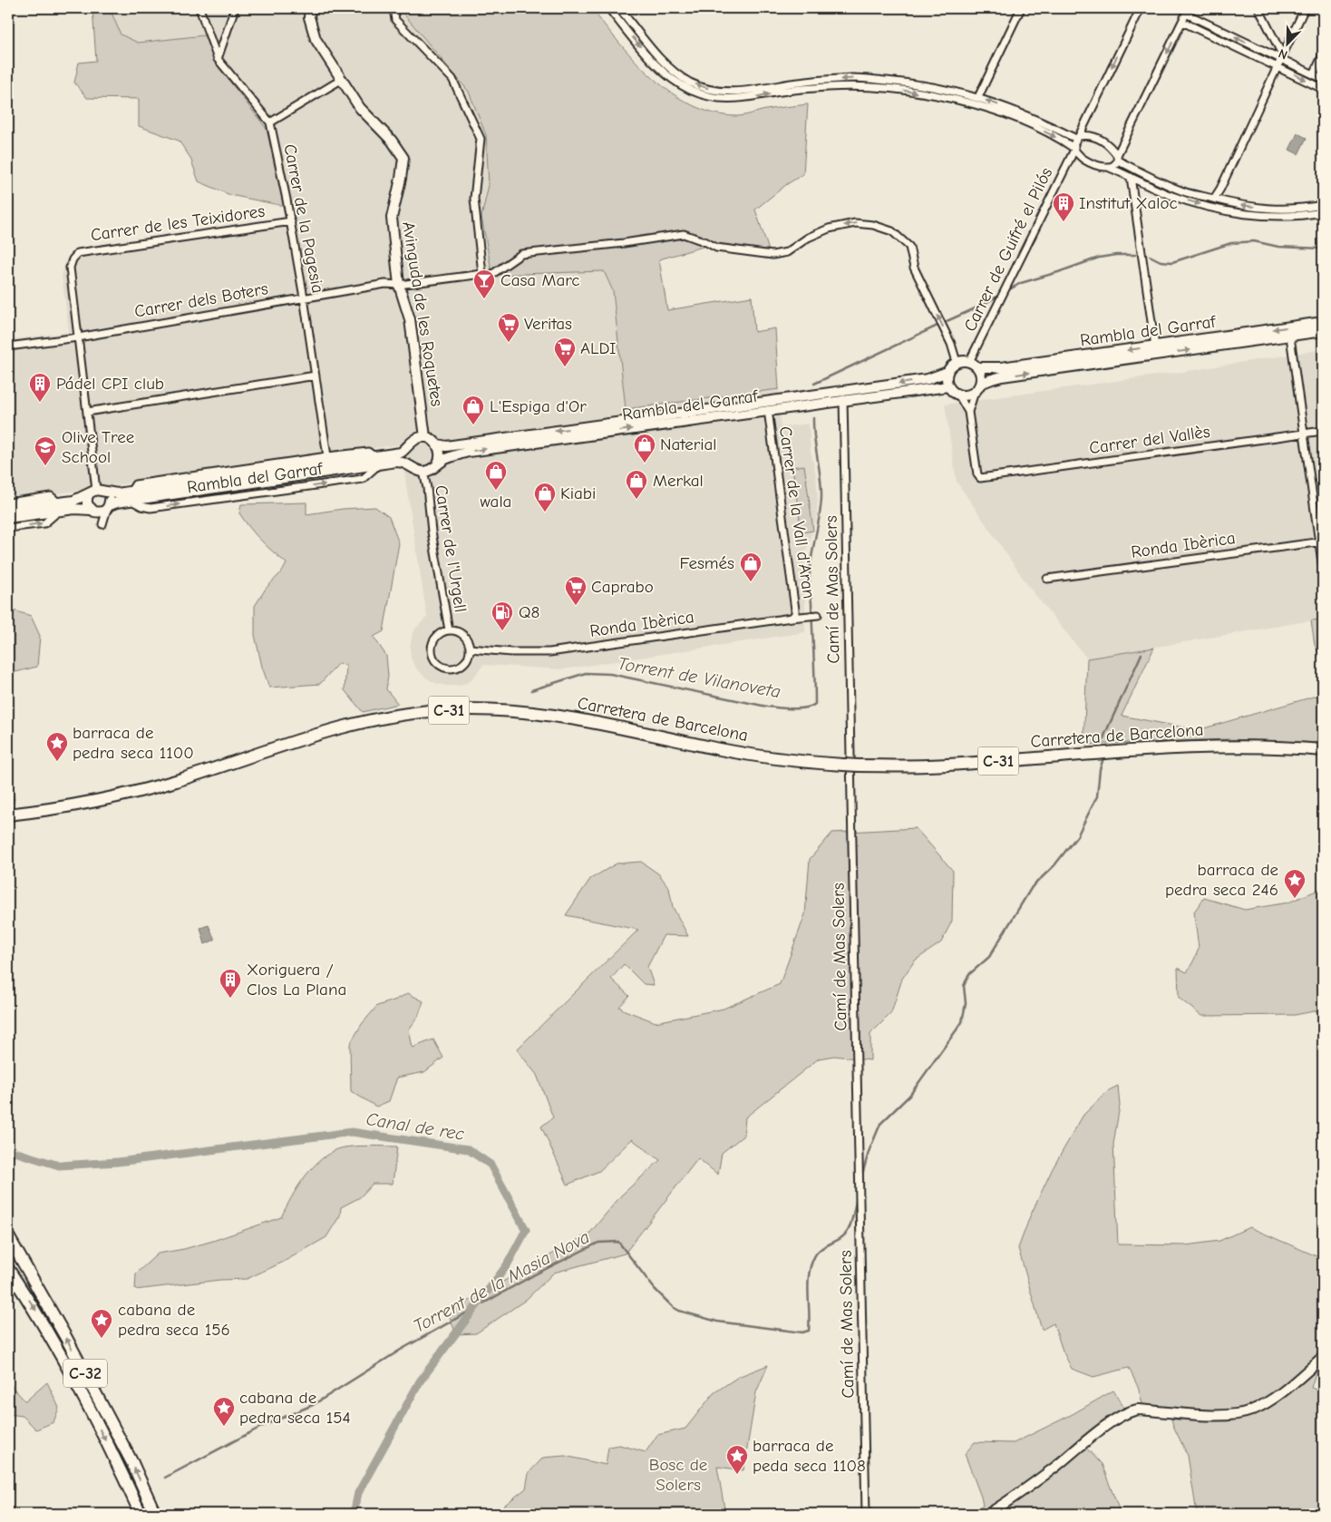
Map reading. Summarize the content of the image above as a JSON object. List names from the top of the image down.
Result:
{
  "streets": {
    "highway": ["C-31", "Carretera de Barcelona", "C-32"],
    "street": [
      "Carrer de la Pagesia",
      "Carrer de les Teixidores",
      "Carrer de Guifré el Pilós",
      "Carrer dels Boters",
      "Avinguda de les Roquetes",
      "Rambla del Garraf",
      "Carrer del Vallès",
      "Carrer de la Vall d'Aran",
      "Ronda Ibèrica",
      "Carrer de l'Urgell",
      "Camí de Mas Solers"
    ]
  },
  "crossings": [
    ["Carrer de la Pagesia", "Carrer de les Teixidores"],
    ["Carrer de la Pagesia", "Carrer dels Boters"],
    ["Carrer de la Pagesia", "Rambla del Garraf"],
    ["Carrer de les Teixidores", "Carrer dels Boters"],
    ["Carrer de Guifré el Pilós", "Carrer dels Boters"],
    ["Carrer de Guifré el Pilós", "Rambla del Garraf"],
    ["Carrer dels Boters", "Avinguda de les Roquetes"],
    ["Carrer dels Boters", "Rambla del Garraf"],
    ["Avinguda de les Roquetes", "Rambla del Garraf"],
    ["Avinguda de les Roquetes", "Carrer de l'Urgell"],
    ["Rambla del Garraf", "Carrer de la Vall d'Aran"],
    ["Rambla del Garraf", "Carrer de l'Urgell"],
    ["Rambla del Garraf", "Camí de Mas Solers"],
    ["Carrer de la Vall d'Aran", "Ronda Ibèrica"],
    ["Ronda Ibèrica", "Carrer de l'Urgell"]
  ],
  "one_way": ["Carrer dels Boters"],
  "water": ["Torrent de Vilanoveta", "Canal de rec", "Torrent de la Masia Nova"],
  "parks": ["Bosc de Solers"],
  "places": {
    "building": ["Institut Xaloc", "Pádel CPI club", "Xoriguera / Clos La Plana"],
    "bar": ["Casa Marc"],
    "supermarket": ["Veritas", "ALDI", "Caprabo"],
    "shop": [
      "L'Espiga d'Or",
      "Naterial",
      "wala",
      "Merkal",
      "Kiabi",
      "Fesmés"
    ],
    "school or university": ["Olive Tree School"],
    "fuel station": ["Q8"],
    "place": [
      "barraca de pedra seca 1100",
      "barraca de pedra seca 246",
      "cabana de pedra seca 156",
      "cabana de pedra seca 154",
      "barraca de peda seca 1108"
    ]
  },
  "north": "bottom left"
}
